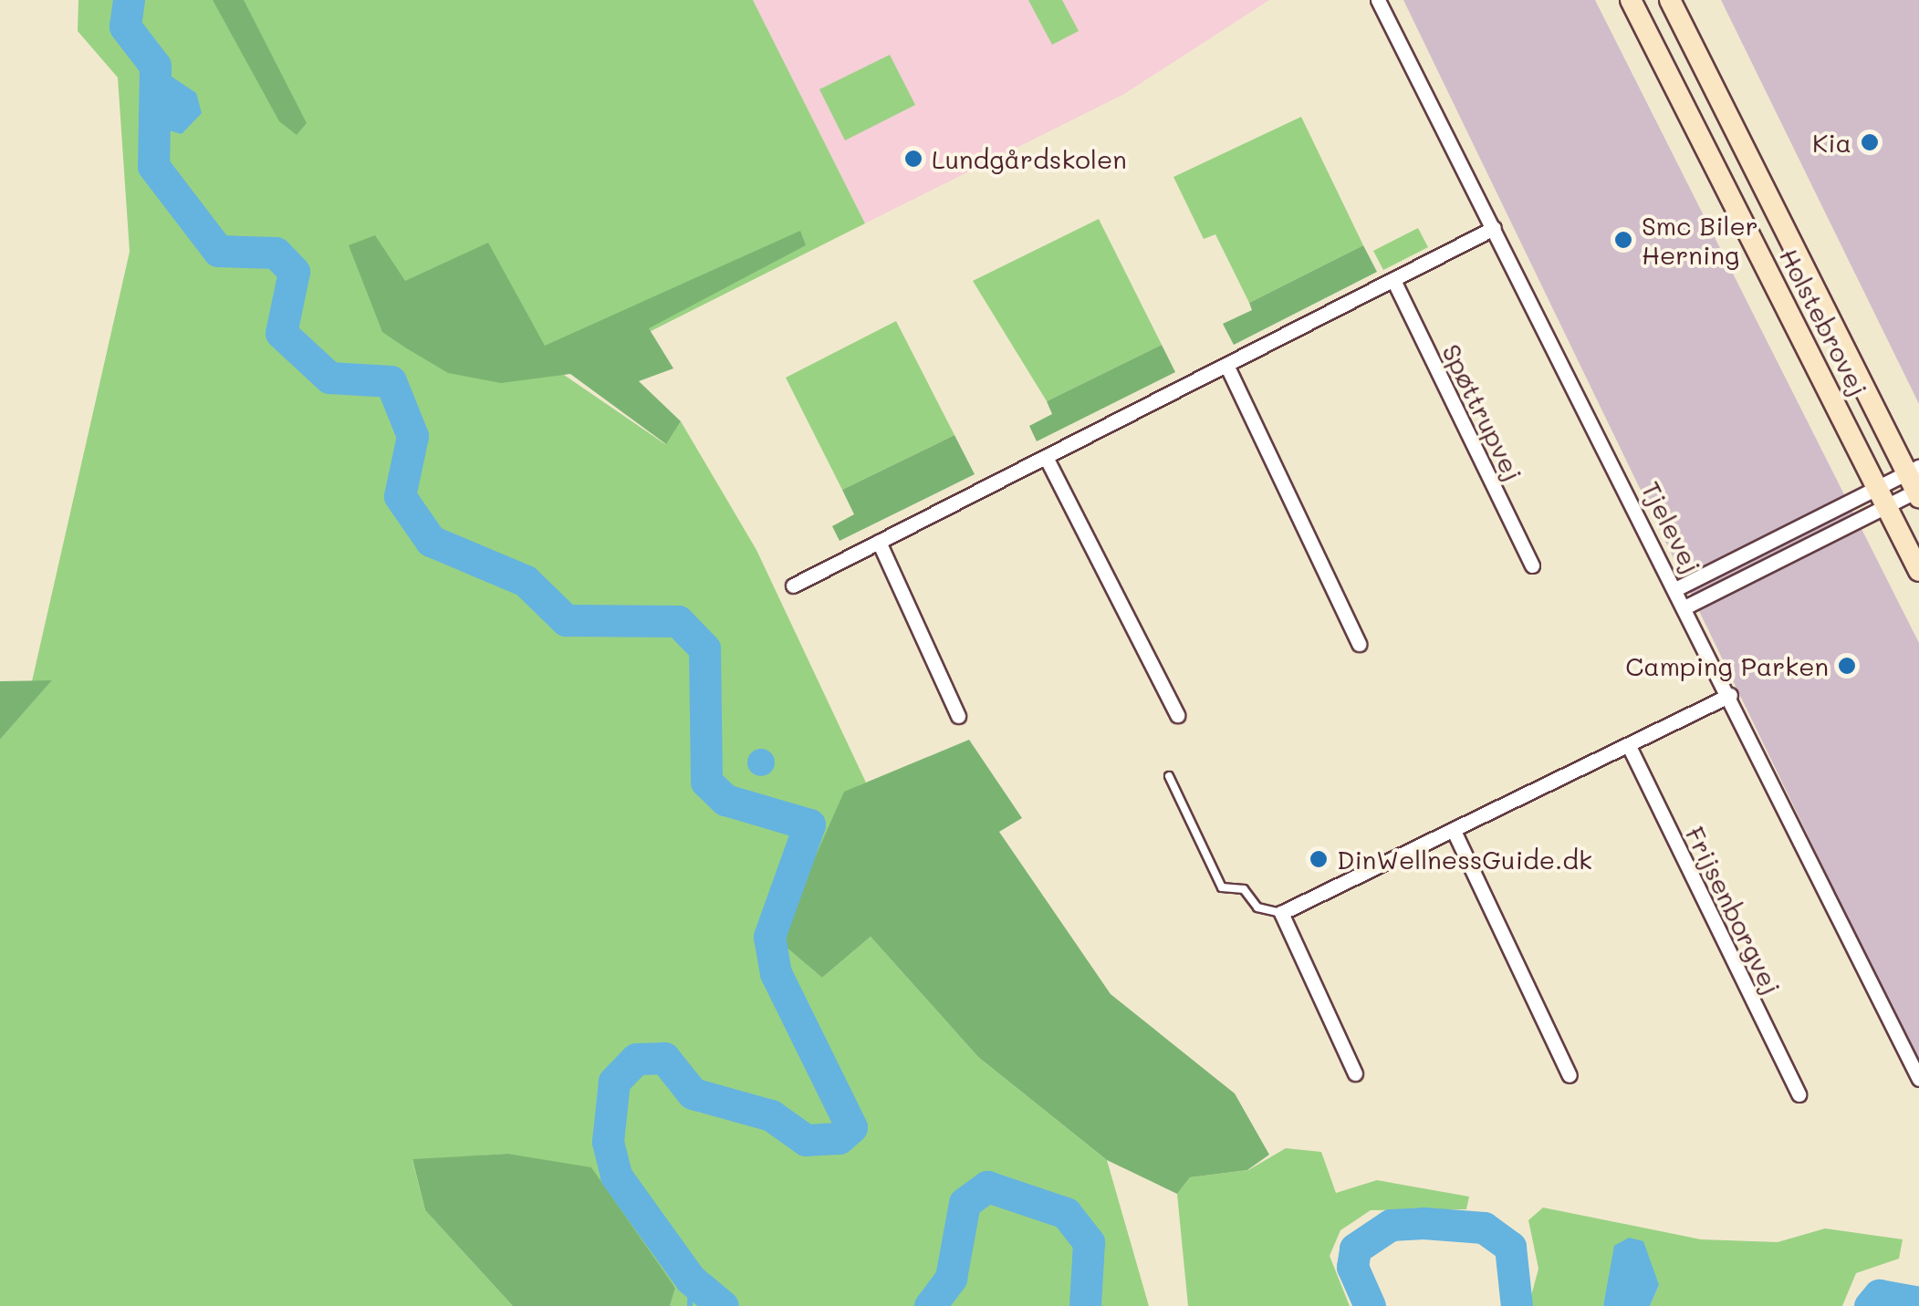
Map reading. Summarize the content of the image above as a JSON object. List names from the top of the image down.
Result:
{
  "streets": {
    "main road": ["Holstebrovej"],
    "street": ["Spøttrupvej", "Tjelevej", "Frijsenborgvej"]
  },
  "places": [
    "Kia",
    "Lundgårdskolen",
    "Smc Biler Herning",
    "Camping Parken",
    "DinWellnessGuide.dk"
  ]
}
